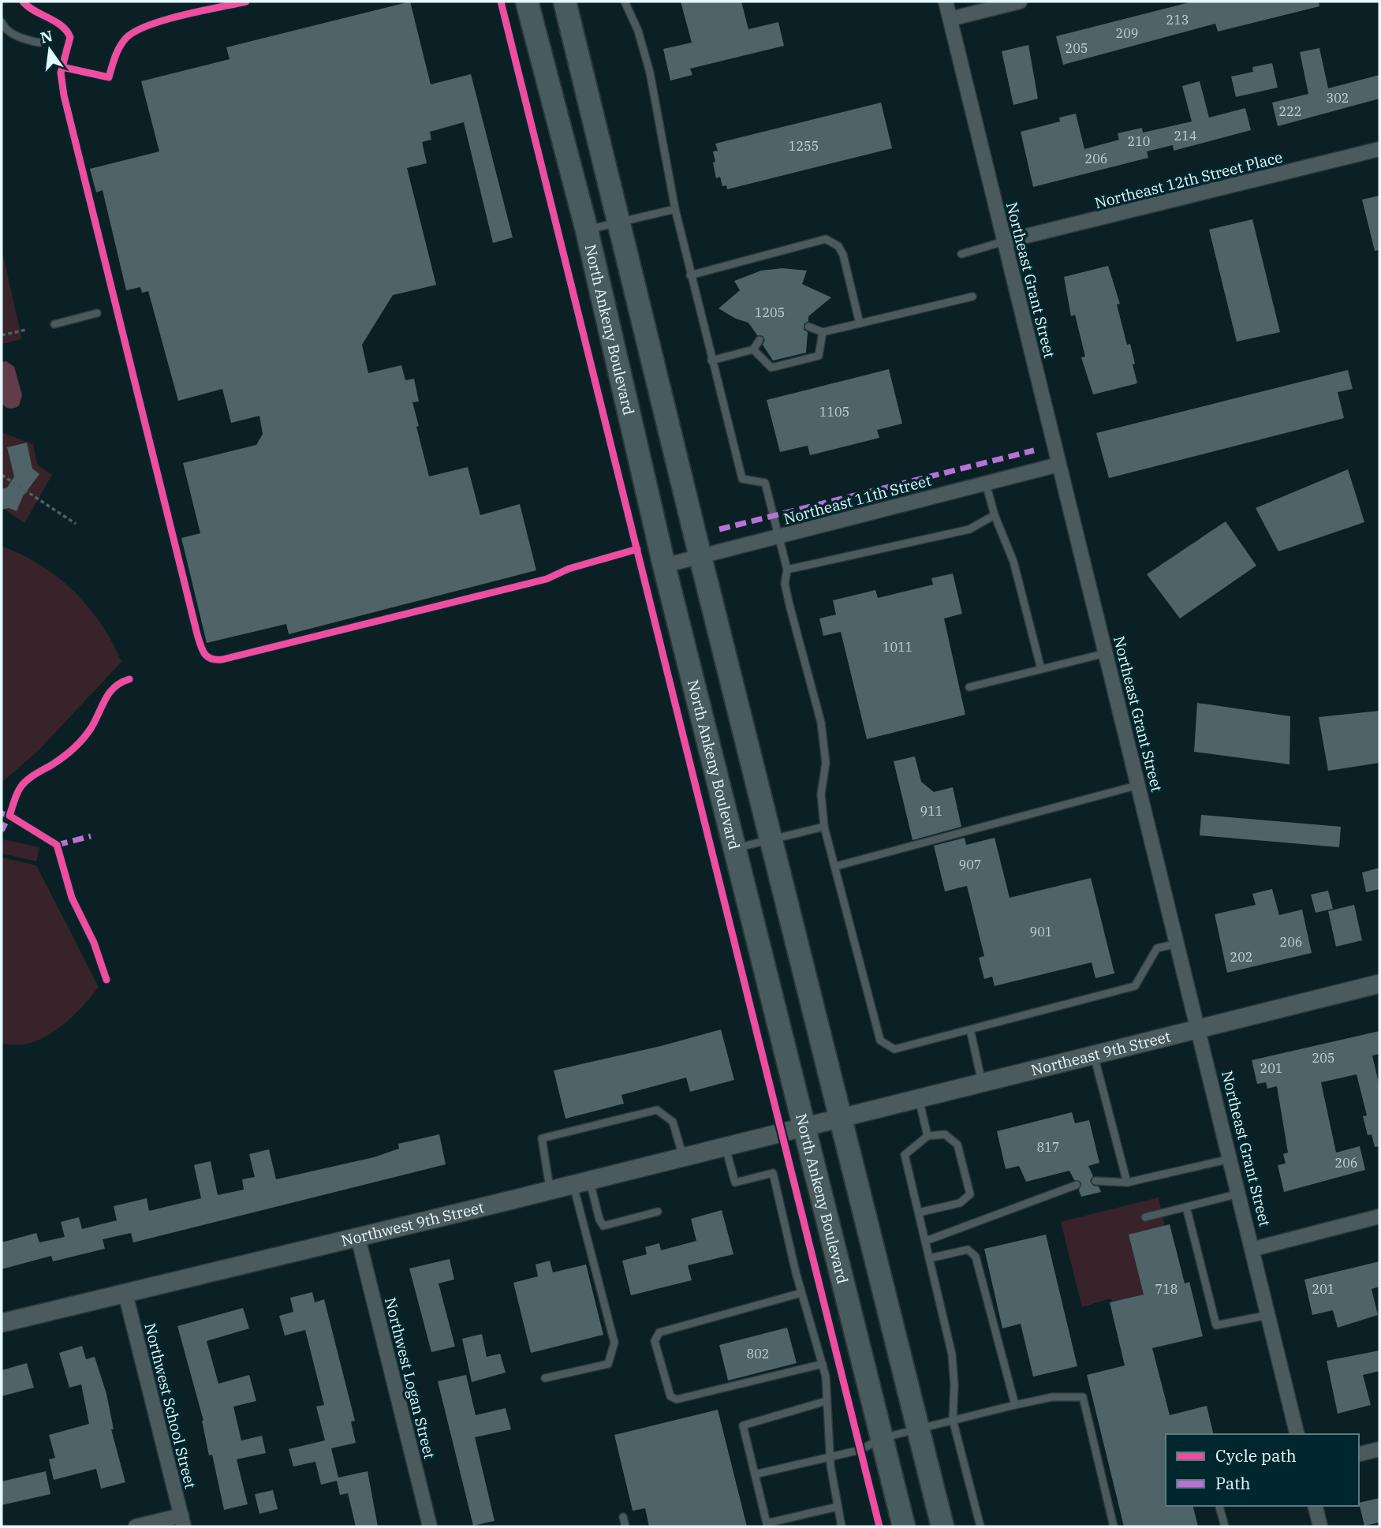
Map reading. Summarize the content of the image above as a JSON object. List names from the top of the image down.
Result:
{
  "streets": {
    "main road": ["North Ankeny Boulevard"],
    "street": [
      "Northeast 12th Street Place",
      "Northeast Grant Street",
      "Northeast 11th Street",
      "Northeast 9th Street",
      "Northwest 9th Street",
      "Northwest Logan Street",
      "Northwest School Street"
    ]
  },
  "crossings": [
    ["Northeast 12th Street Place", "Northeast Grant Street"],
    ["Northeast Grant Street", "Northeast 11th Street"],
    ["Northeast Grant Street", "Northeast 9th Street"],
    ["North Ankeny Boulevard", "Northeast 11th Street"],
    ["North Ankeny Boulevard", "Northeast 9th Street"],
    ["North Ankeny Boulevard", "Northwest 9th Street"],
    ["Northeast 9th Street", "Northwest 9th Street"],
    ["Northwest 9th Street", "Northwest Logan Street"],
    ["Northwest 9th Street", "Northwest School Street"]
  ],
  "house_numbers": [
    "213",
    "209",
    "205",
    "302",
    "222",
    "214",
    "210",
    "1255",
    "206",
    "1205",
    "1105",
    "1011",
    "911",
    "907",
    "901",
    "206",
    "202",
    "205",
    "201",
    "817",
    "206",
    "718",
    "201",
    "802"
  ],
  "legend": ["Cycle path", "Path"],
  "north": "top"
}
